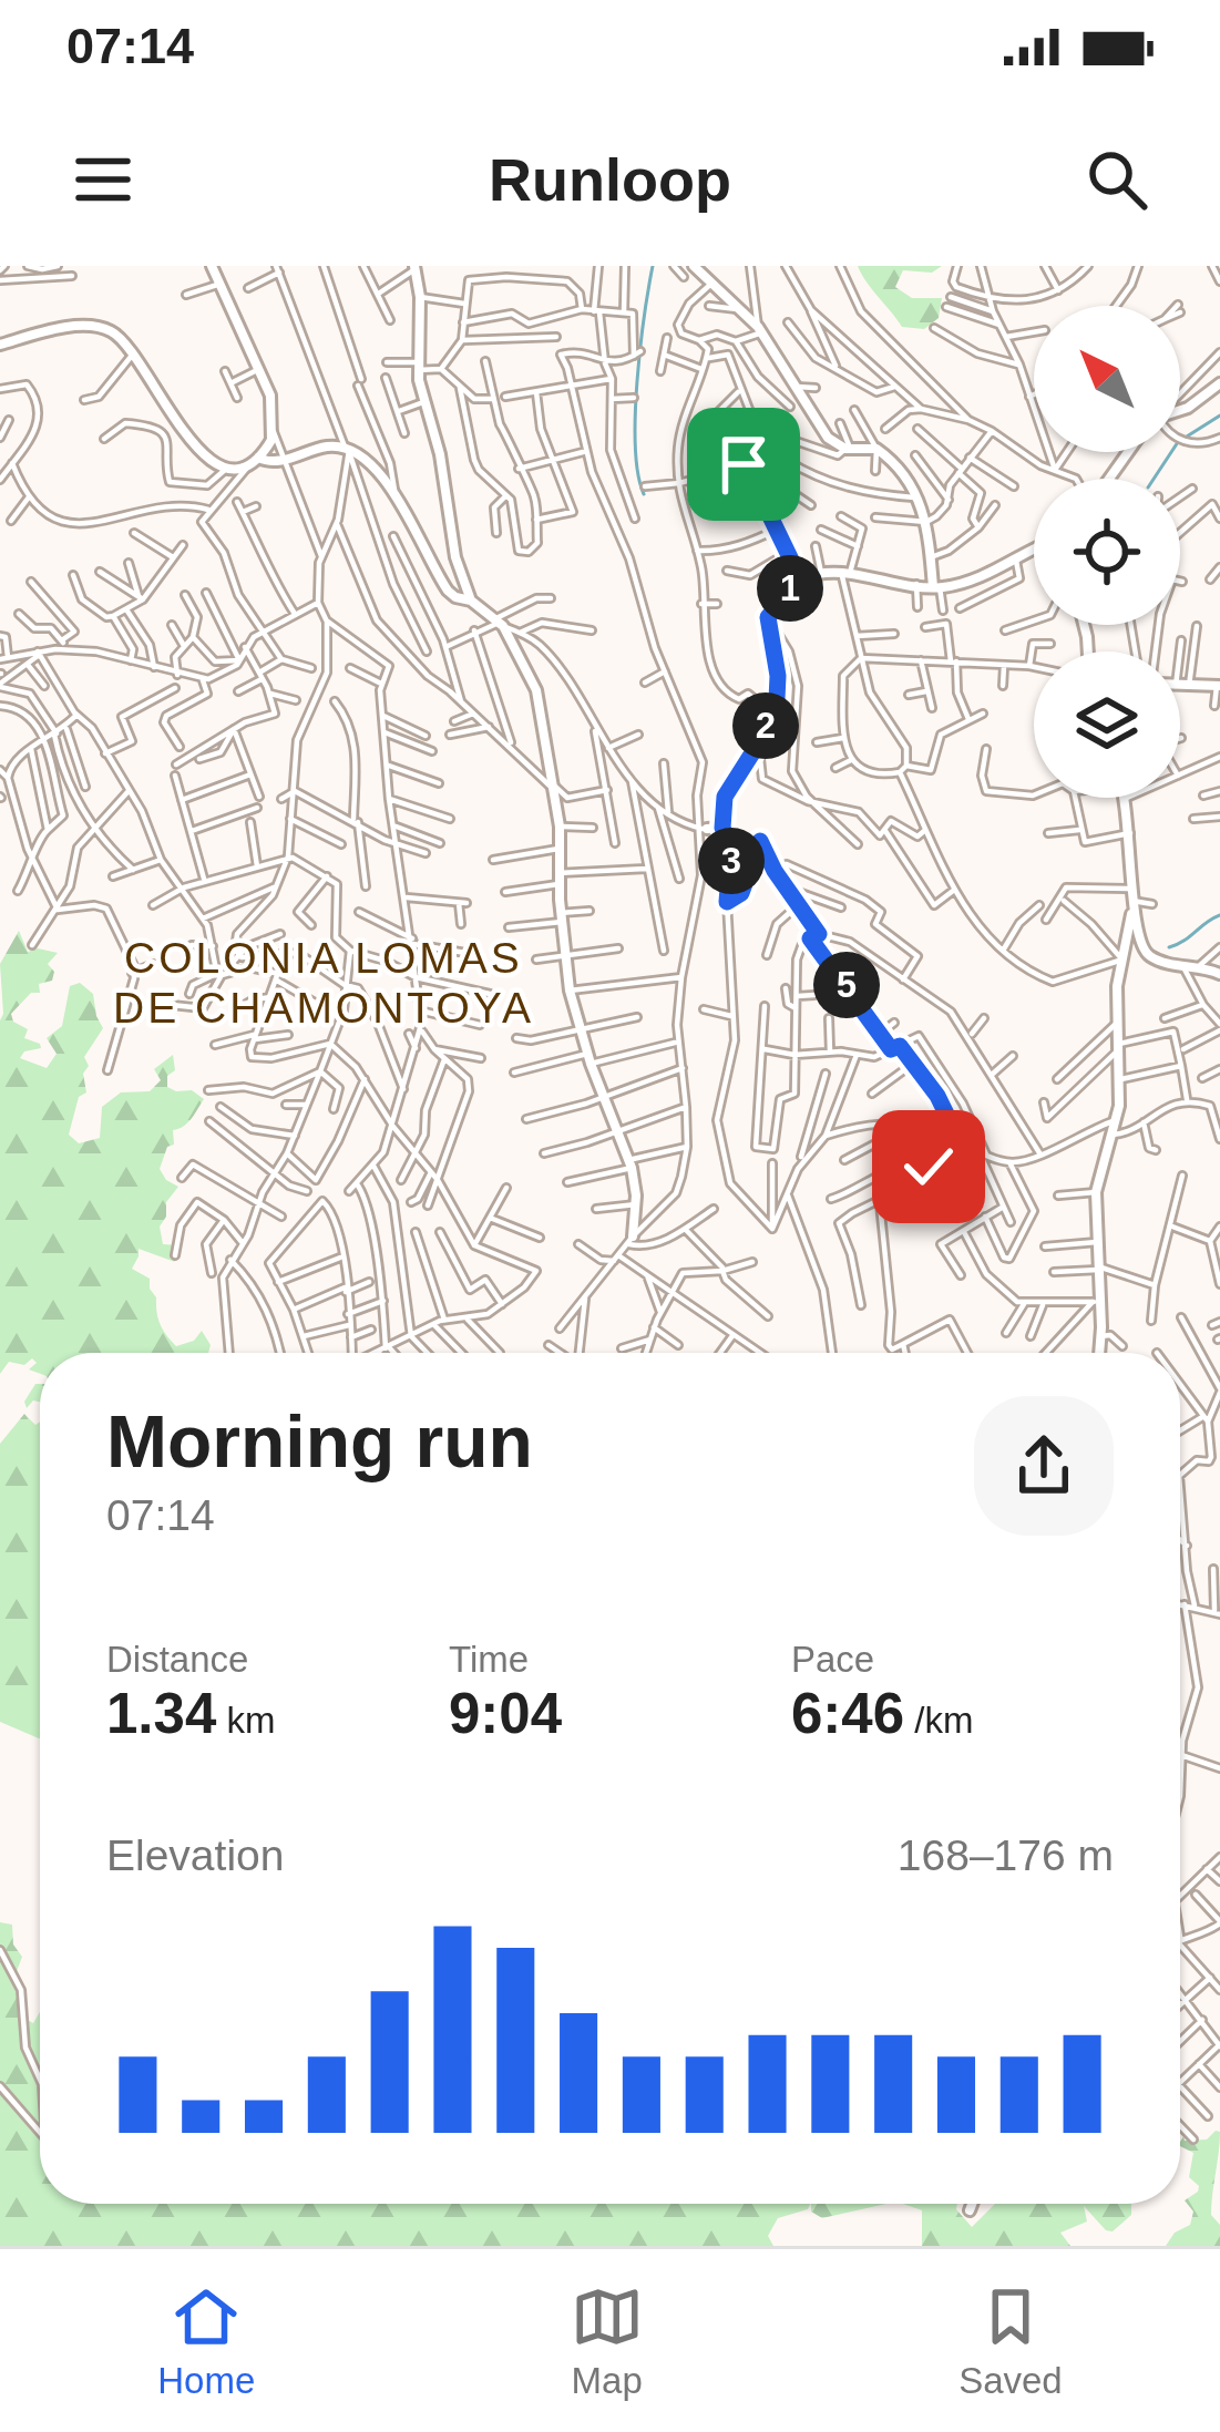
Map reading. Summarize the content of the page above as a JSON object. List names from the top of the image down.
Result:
{
  "districts": ["COLONIA LOMAS DE CHAMONTOYA"],
  "north": "top left",
  "page": {
    "status": "07:14",
    "header": "Runloop",
    "pins": [
      "1",
      "2",
      "3",
      "5"
    ],
    "heading": ["Morning run", "07:14"],
    "stats": [
      ["Distance", "1.34 km"],
      ["Time", "9:04"],
      ["Pace", "6:46 /km"]
    ],
    "chart": ["Elevation", "168–176 m"],
    "tabs": ["Home", "Map", "Saved"]
  }
}
